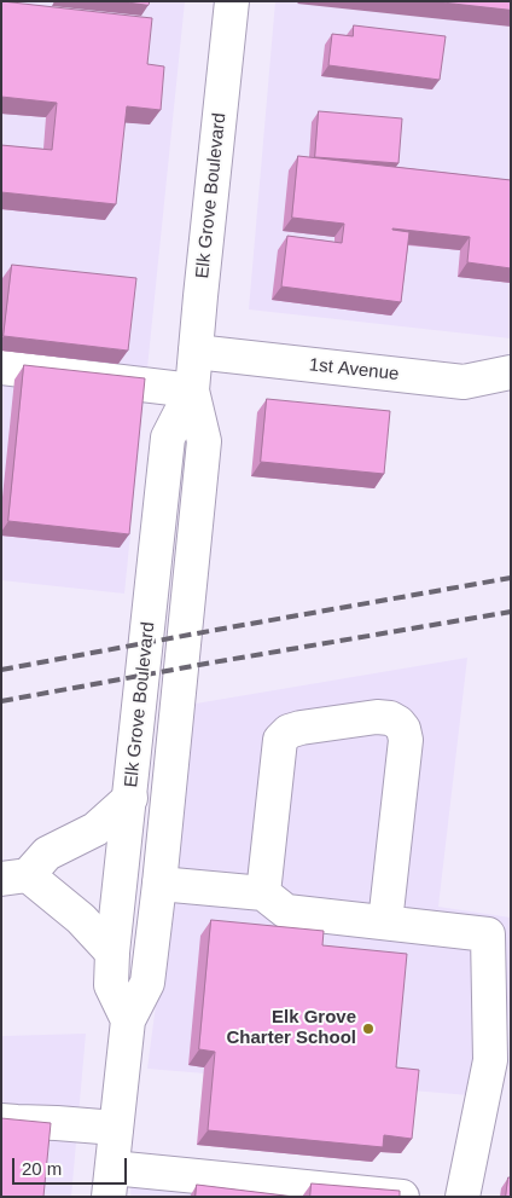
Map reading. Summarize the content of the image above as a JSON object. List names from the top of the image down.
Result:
{
  "streets": {
    "main road": ["Elk Grove Boulevard", "1st Avenue"]
  },
  "crossings": [
    ["Elk Grove Boulevard", "1st Avenue"]
  ],
  "places": ["Elk Grove Charter School"],
  "scale_bar": "20 m"
}
